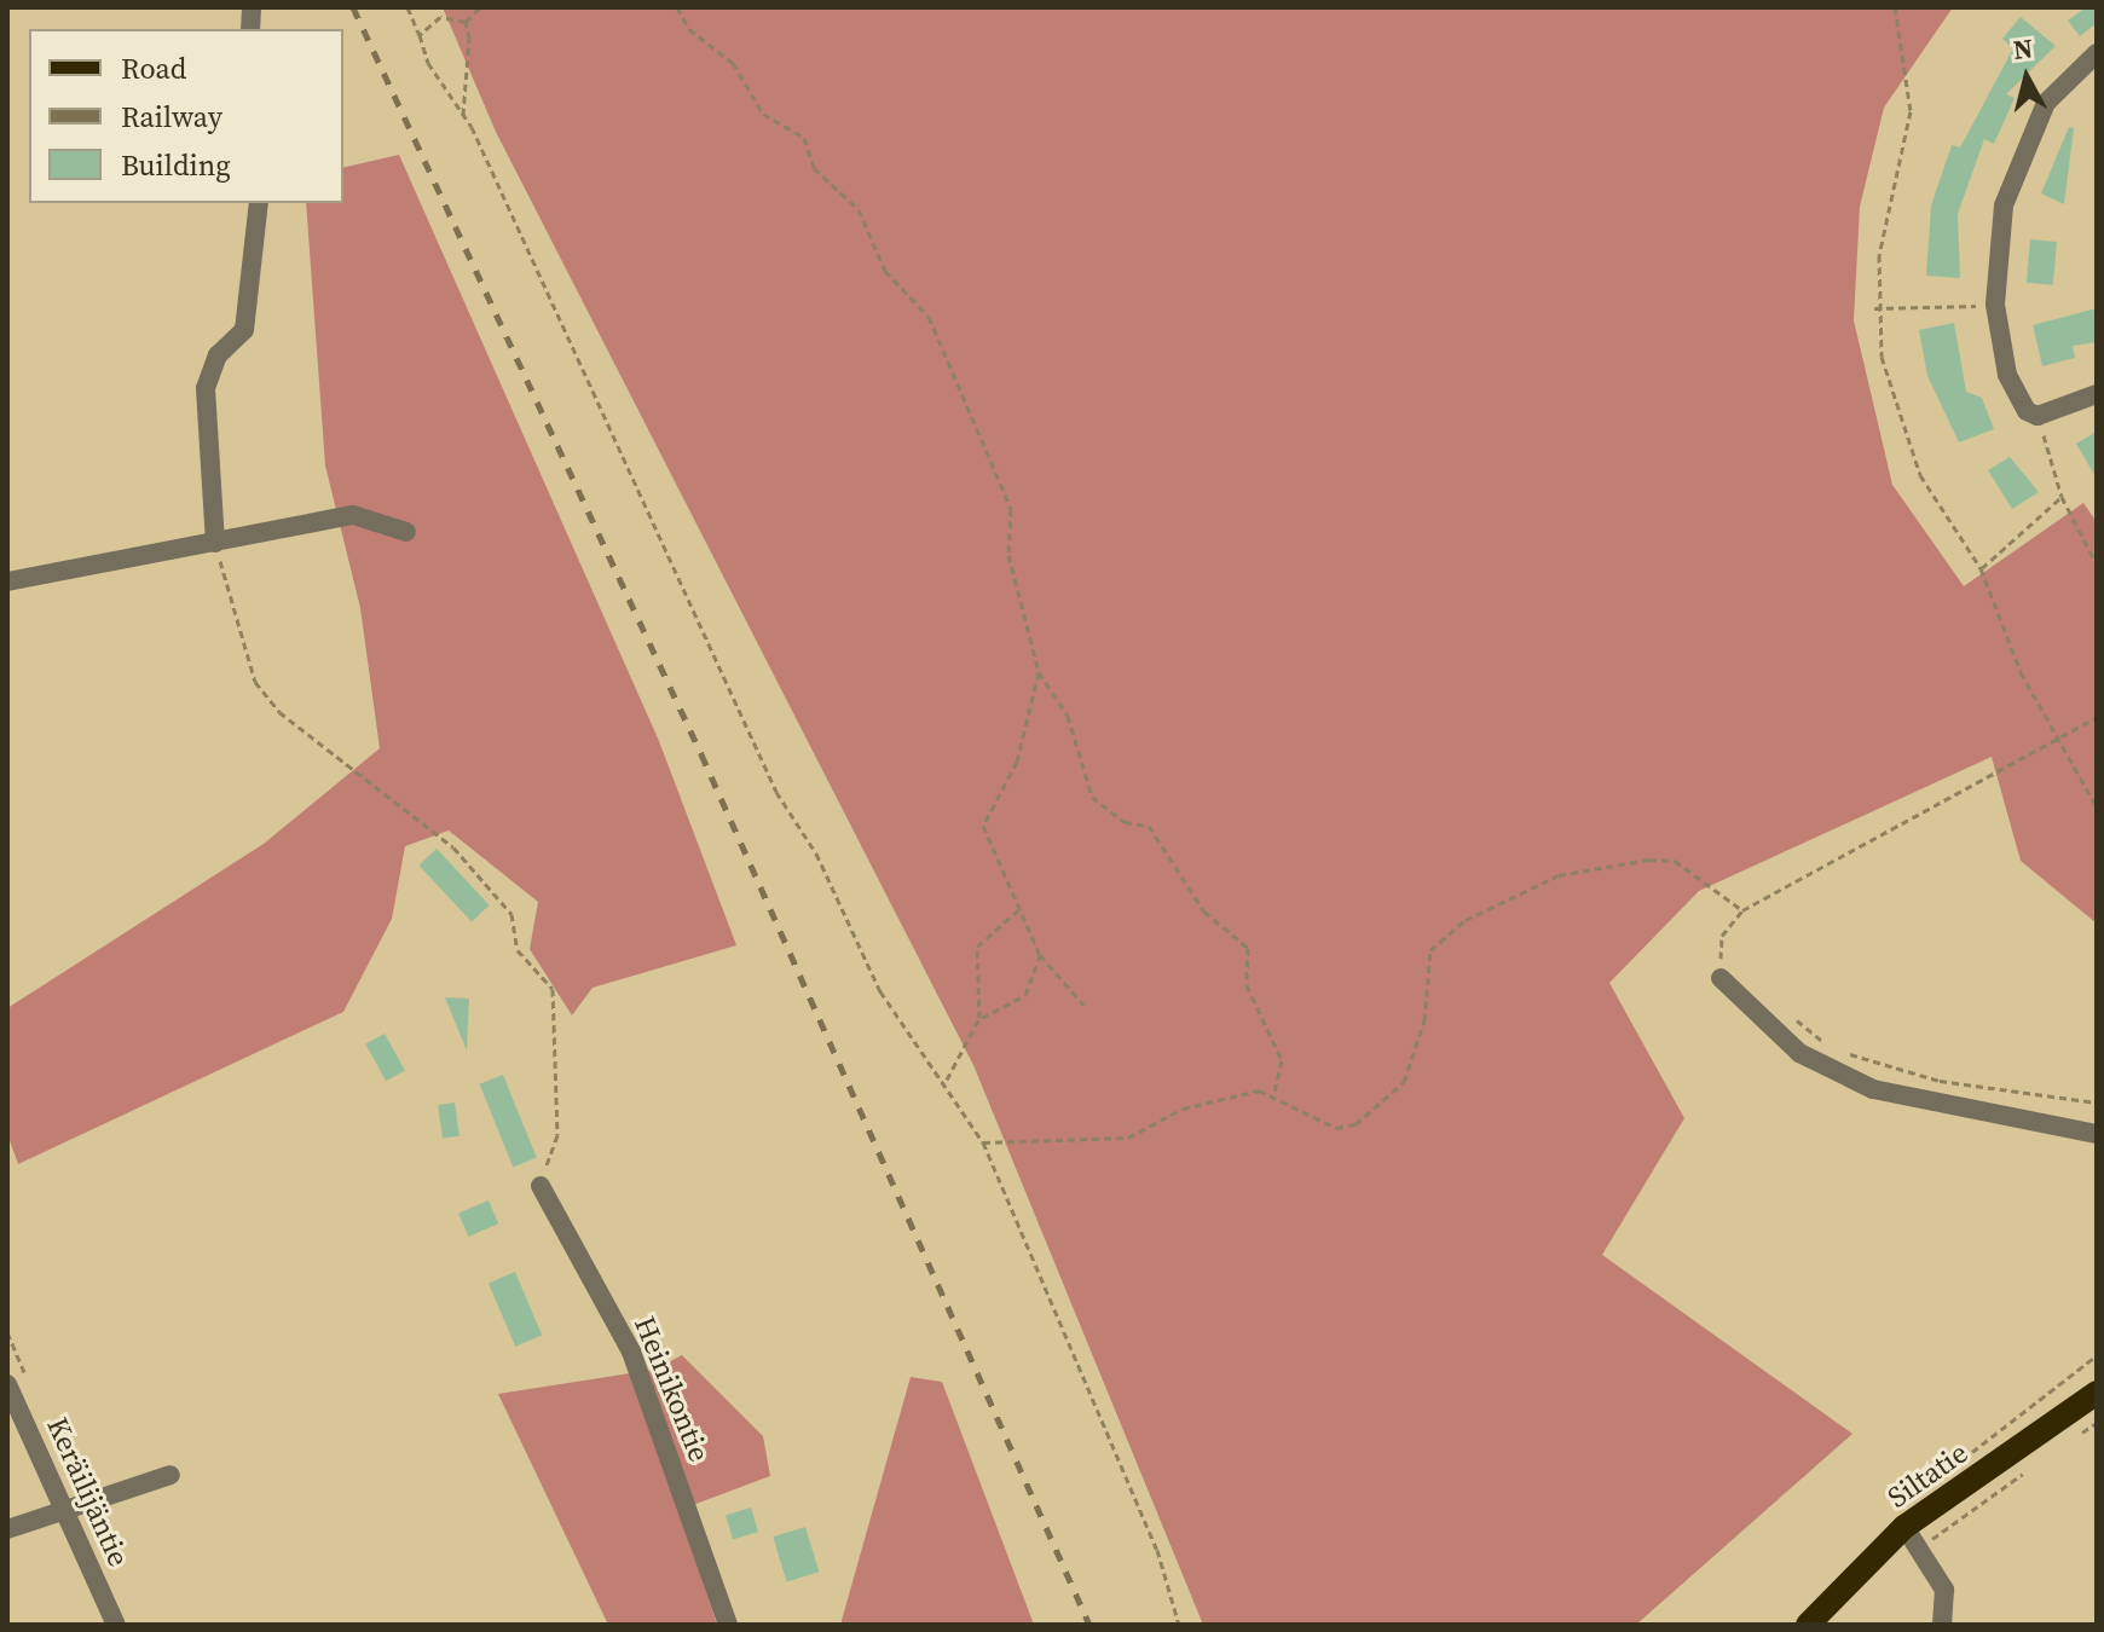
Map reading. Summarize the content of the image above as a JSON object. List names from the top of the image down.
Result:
{
  "streets": {
    "main road": ["Siltatie"],
    "street": ["Heinikontie", "Keräilijäntie"]
  },
  "legend": ["Road", "Railway", "Building"],
  "north": "top"
}
